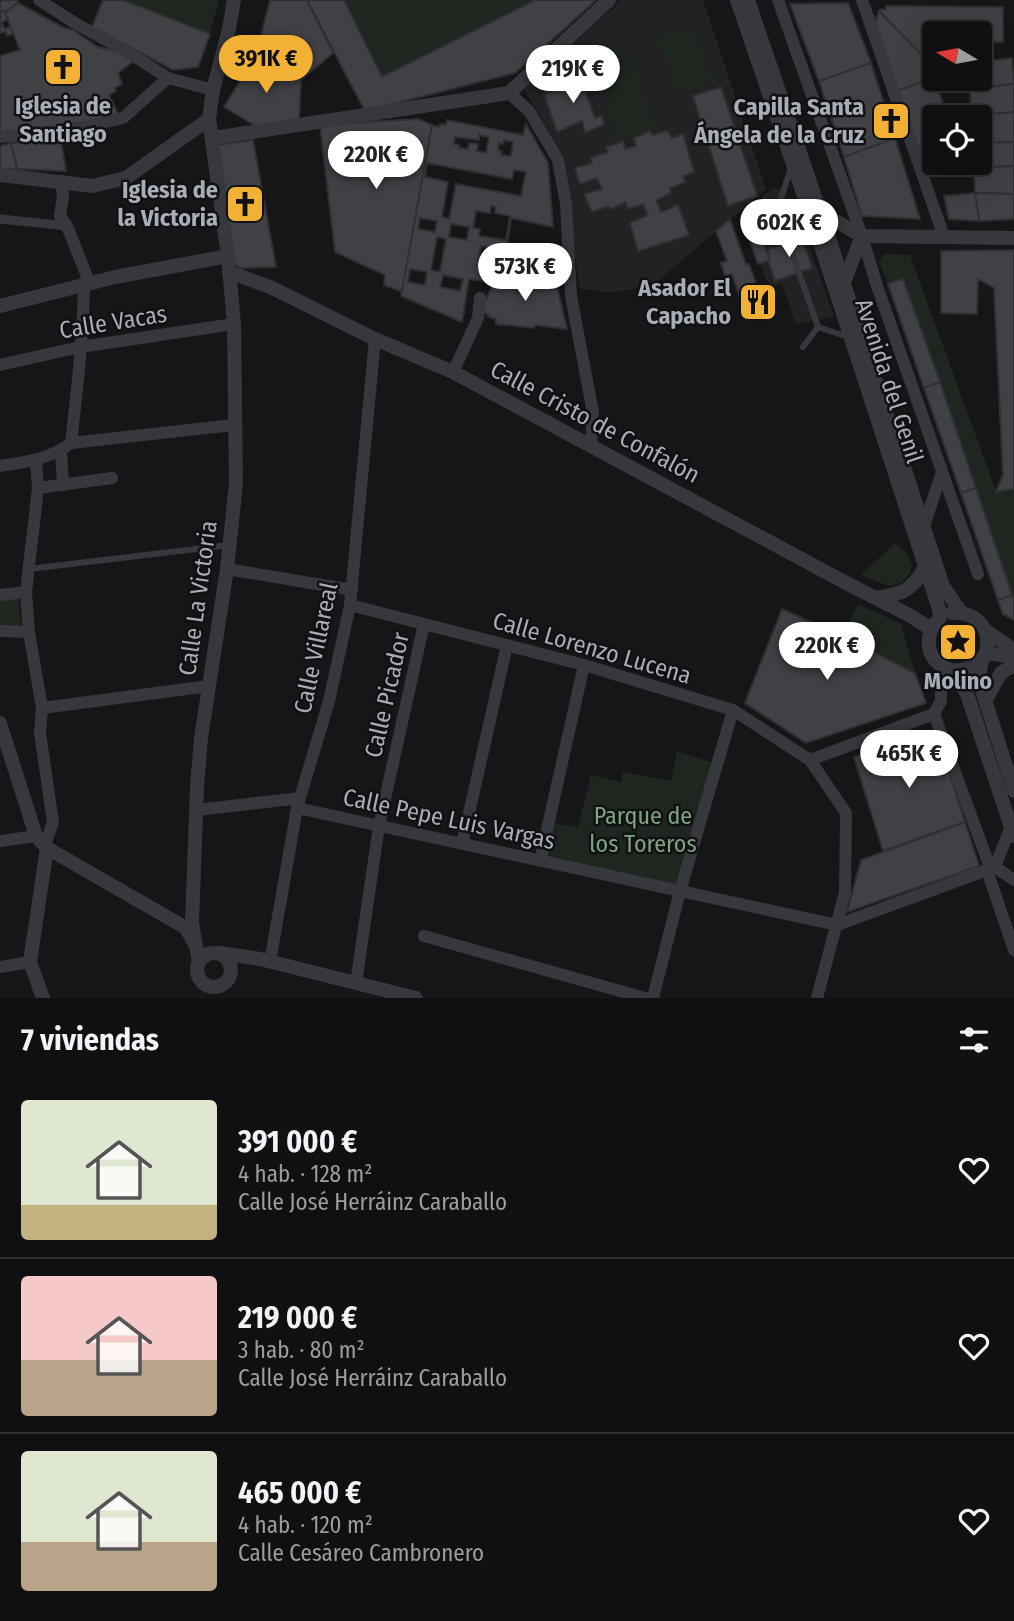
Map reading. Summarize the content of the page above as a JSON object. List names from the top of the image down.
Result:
{
  "streets": {
    "street": [
      "Calle Vacas",
      "Avenida del Genil",
      "Calle Cristo de Confalón",
      "Calle La Victoria",
      "Calle Villareal",
      "Calle Lorenzo Lucena",
      "Calle Picador",
      "Calle Pepe Luis Vargas"
    ]
  },
  "crossings": [
    ["Calle Vacas", "Calle La Victoria"],
    ["Avenida del Genil", "Calle Cristo de Confalón"],
    ["Calle Cristo de Confalón", "Calle La Victoria"],
    ["Calle Cristo de Confalón", "Calle Villareal"],
    ["Calle La Victoria", "Calle Pepe Luis Vargas"],
    ["Calle Villareal", "Calle Lorenzo Lucena"],
    ["Calle Villareal", "Calle Pepe Luis Vargas"],
    ["Calle Lorenzo Lucena", "Calle Picador"],
    ["Calle Picador", "Calle Pepe Luis Vargas"]
  ],
  "parks": ["Parque de los Toreros"],
  "places": {
    "church": ["Iglesia de Santiago", "Capilla Santa Ángela de la Cruz", "Iglesia de la Victoria"],
    "restaurant": ["Asador El Capacho"],
    "place": ["Molino"]
  },
  "north": "left",
  "page": {
    "price": [
      "391K €",
      "219K €",
      "220K €",
      "602K €",
      "573K €",
      "220K €",
      "465K €"
    ],
    "heading": "7 viviendas",
    "list": [
      {
        "name": "391 000 €",
        "note": "4 hab. · 128 m² · Calle José Herráinz Caraballo"
      },
      {
        "name": "219 000 €",
        "note": "3 hab. · 80 m² · Calle José Herráinz Caraballo"
      },
      {
        "name": "465 000 €",
        "note": "4 hab. · 120 m² · Calle Cesáreo Cambronero"
      }
    ]
  }
}
